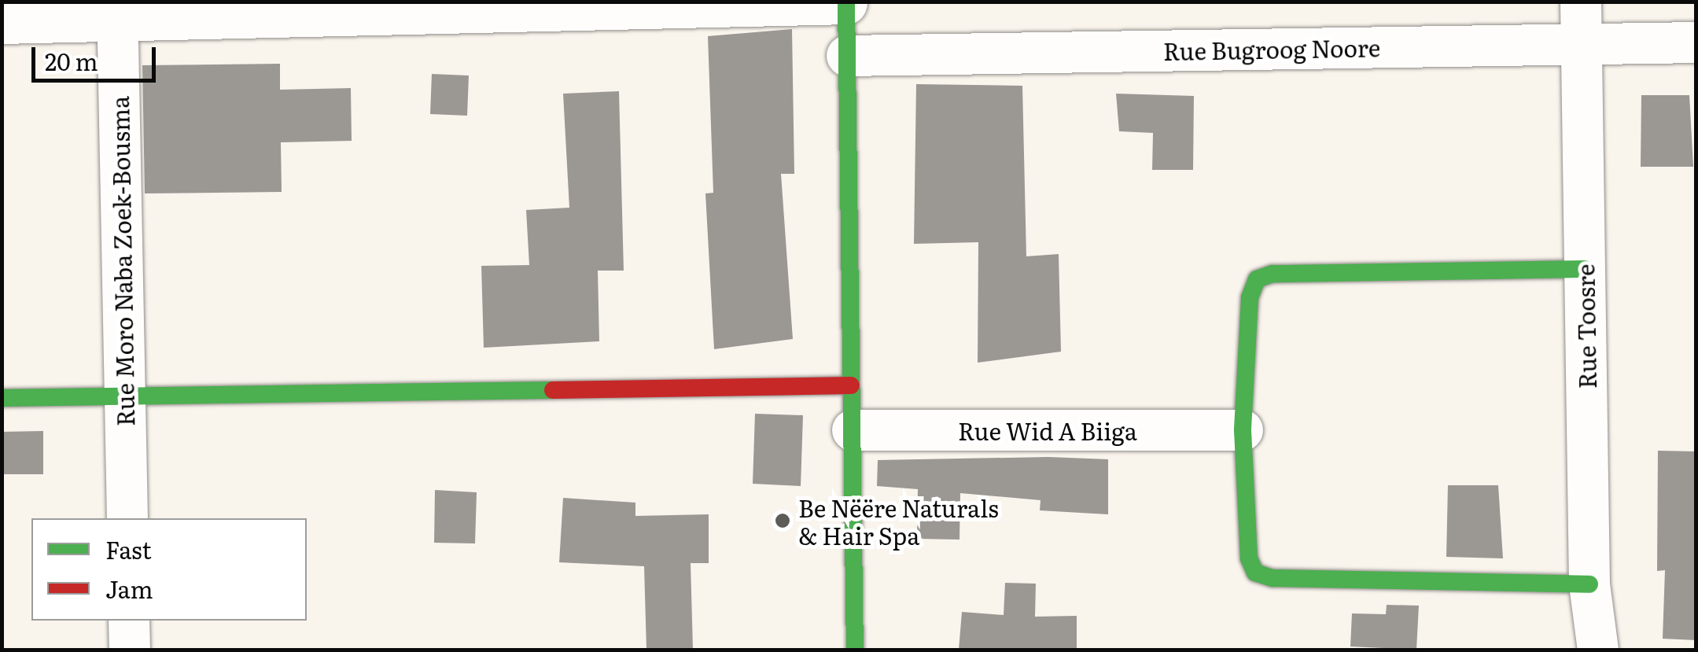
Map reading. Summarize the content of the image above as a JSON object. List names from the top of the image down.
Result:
{
  "streets": {
    "street": [
      "Rue Bugroog Noore",
      "Rue Moro Naba Zoek-Bousma",
      "Rue Toosre",
      "Rue Wid A Biiga"
    ]
  },
  "crossings": [
    ["Rue Bugroog Noore", "Rue Toosre"]
  ],
  "places": ["Be Nëëre Naturals & Hair Spa"],
  "legend": ["Fast", "Jam"],
  "scale_bar": "20 m"
}
